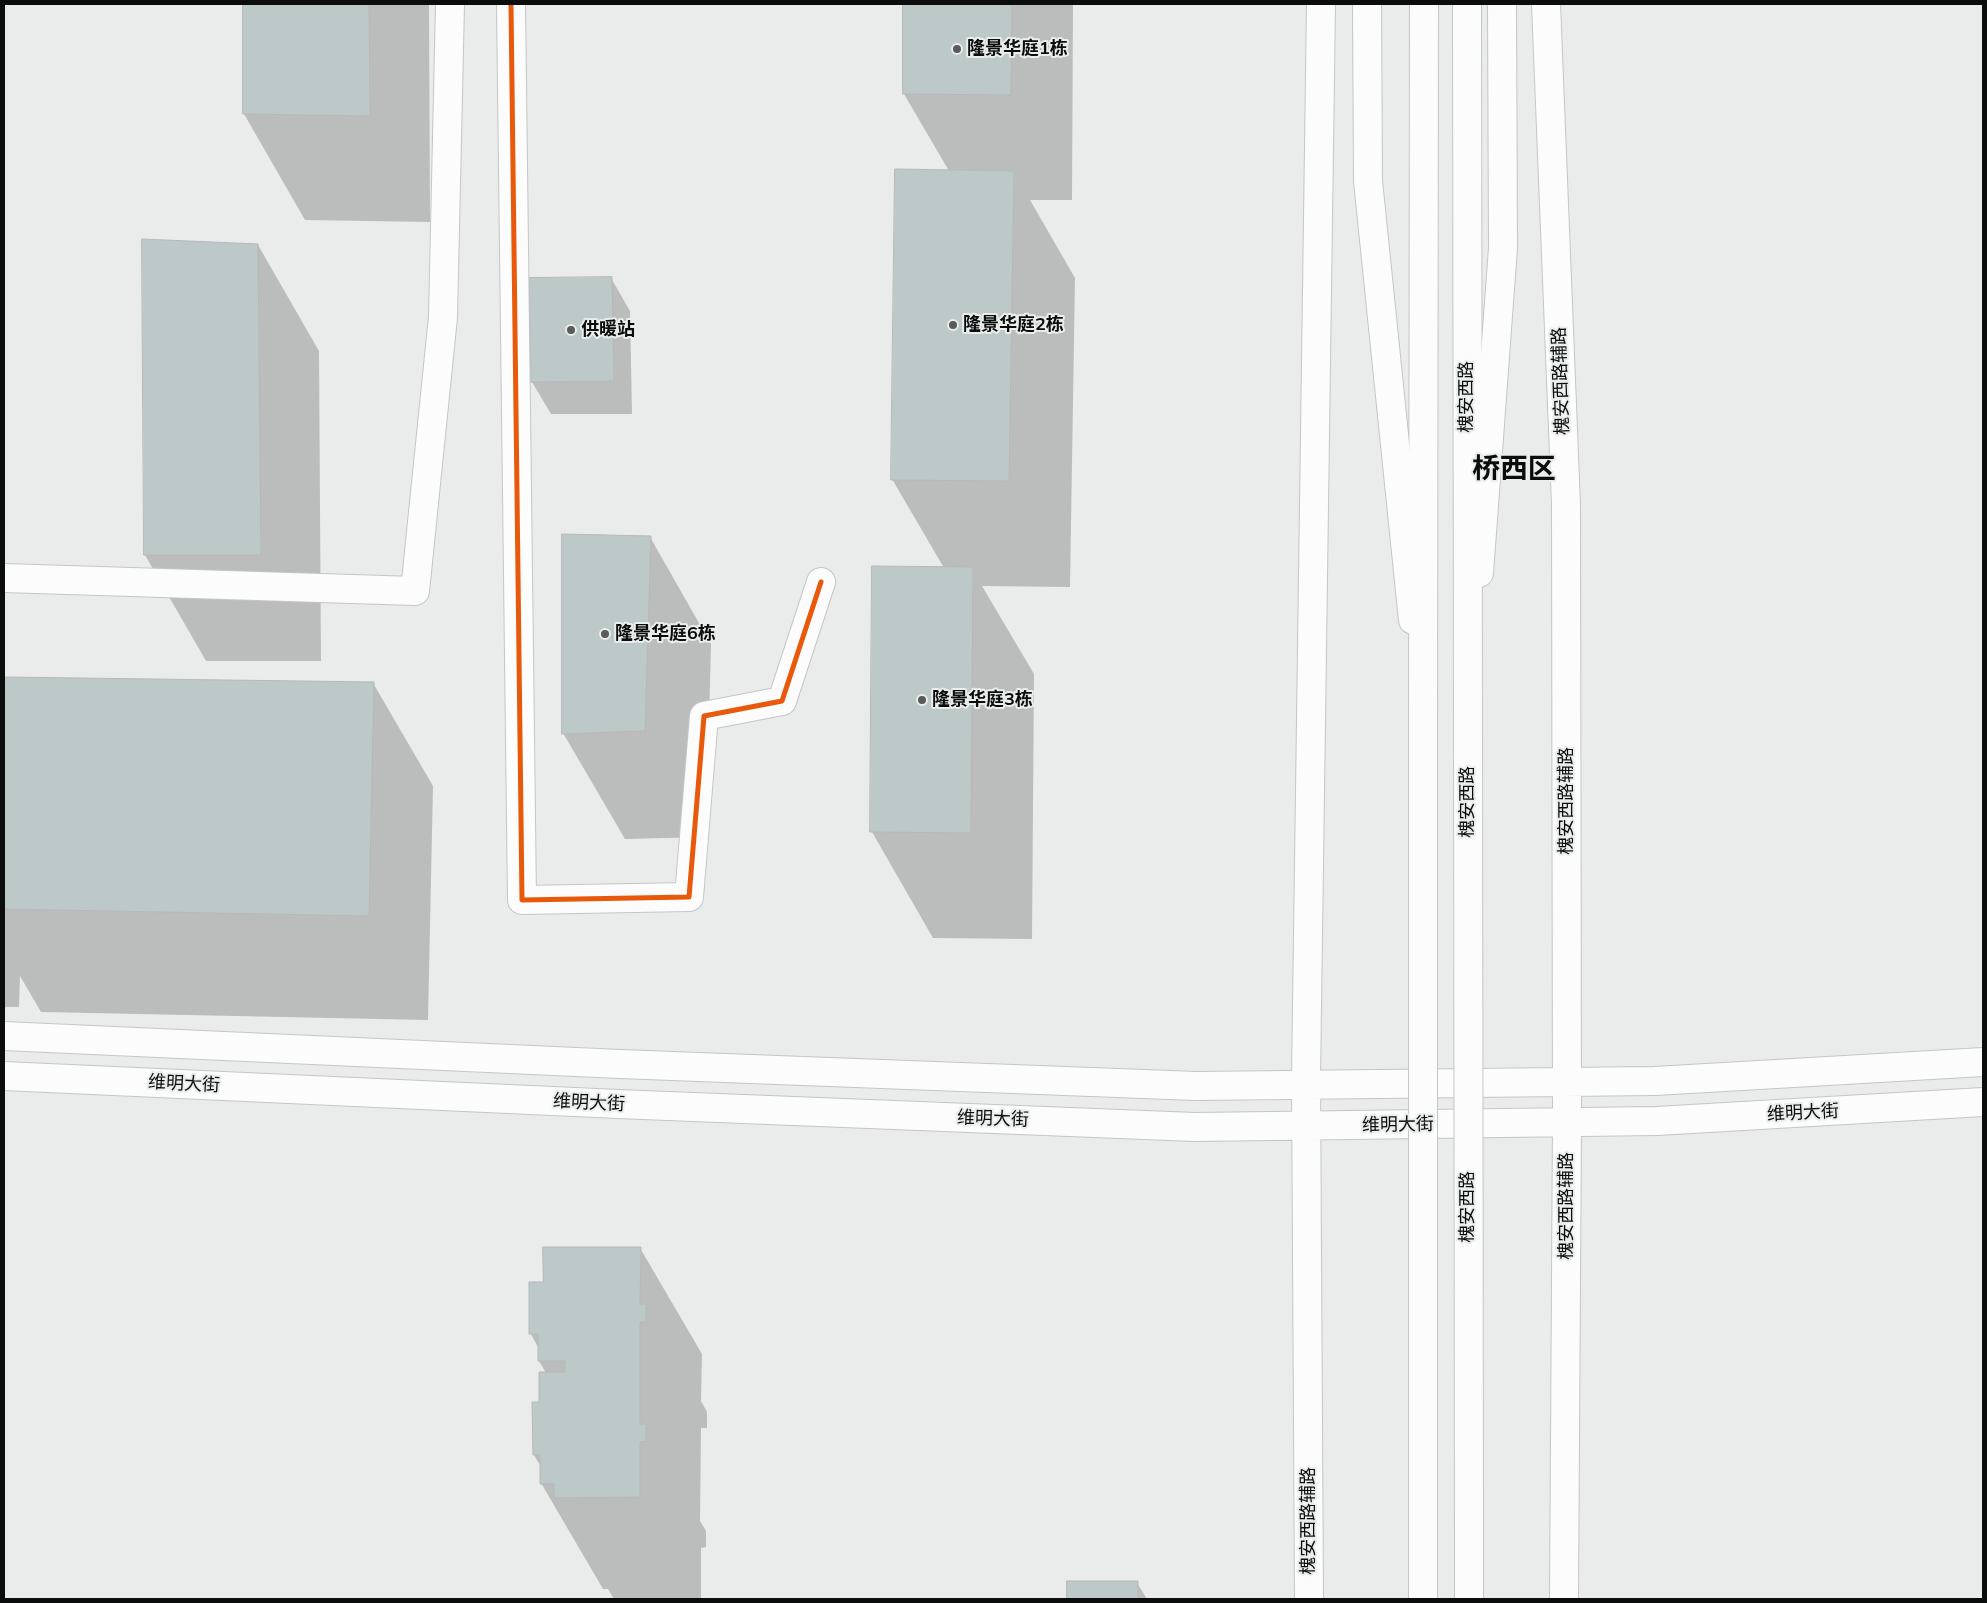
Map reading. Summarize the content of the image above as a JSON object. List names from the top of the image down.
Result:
{
  "streets": {
    "main road": ["槐安西路辅路", "槐安西路", "维明大街"]
  },
  "crossings": [
    ["槐安西路辅路", "维明大街"]
  ],
  "districts": ["桥西区"],
  "places": [
    "隆景华庭1栋",
    "隆景华庭2栋",
    "供暖站",
    "隆景华庭6栋",
    "隆景华庭3栋"
  ]
}
